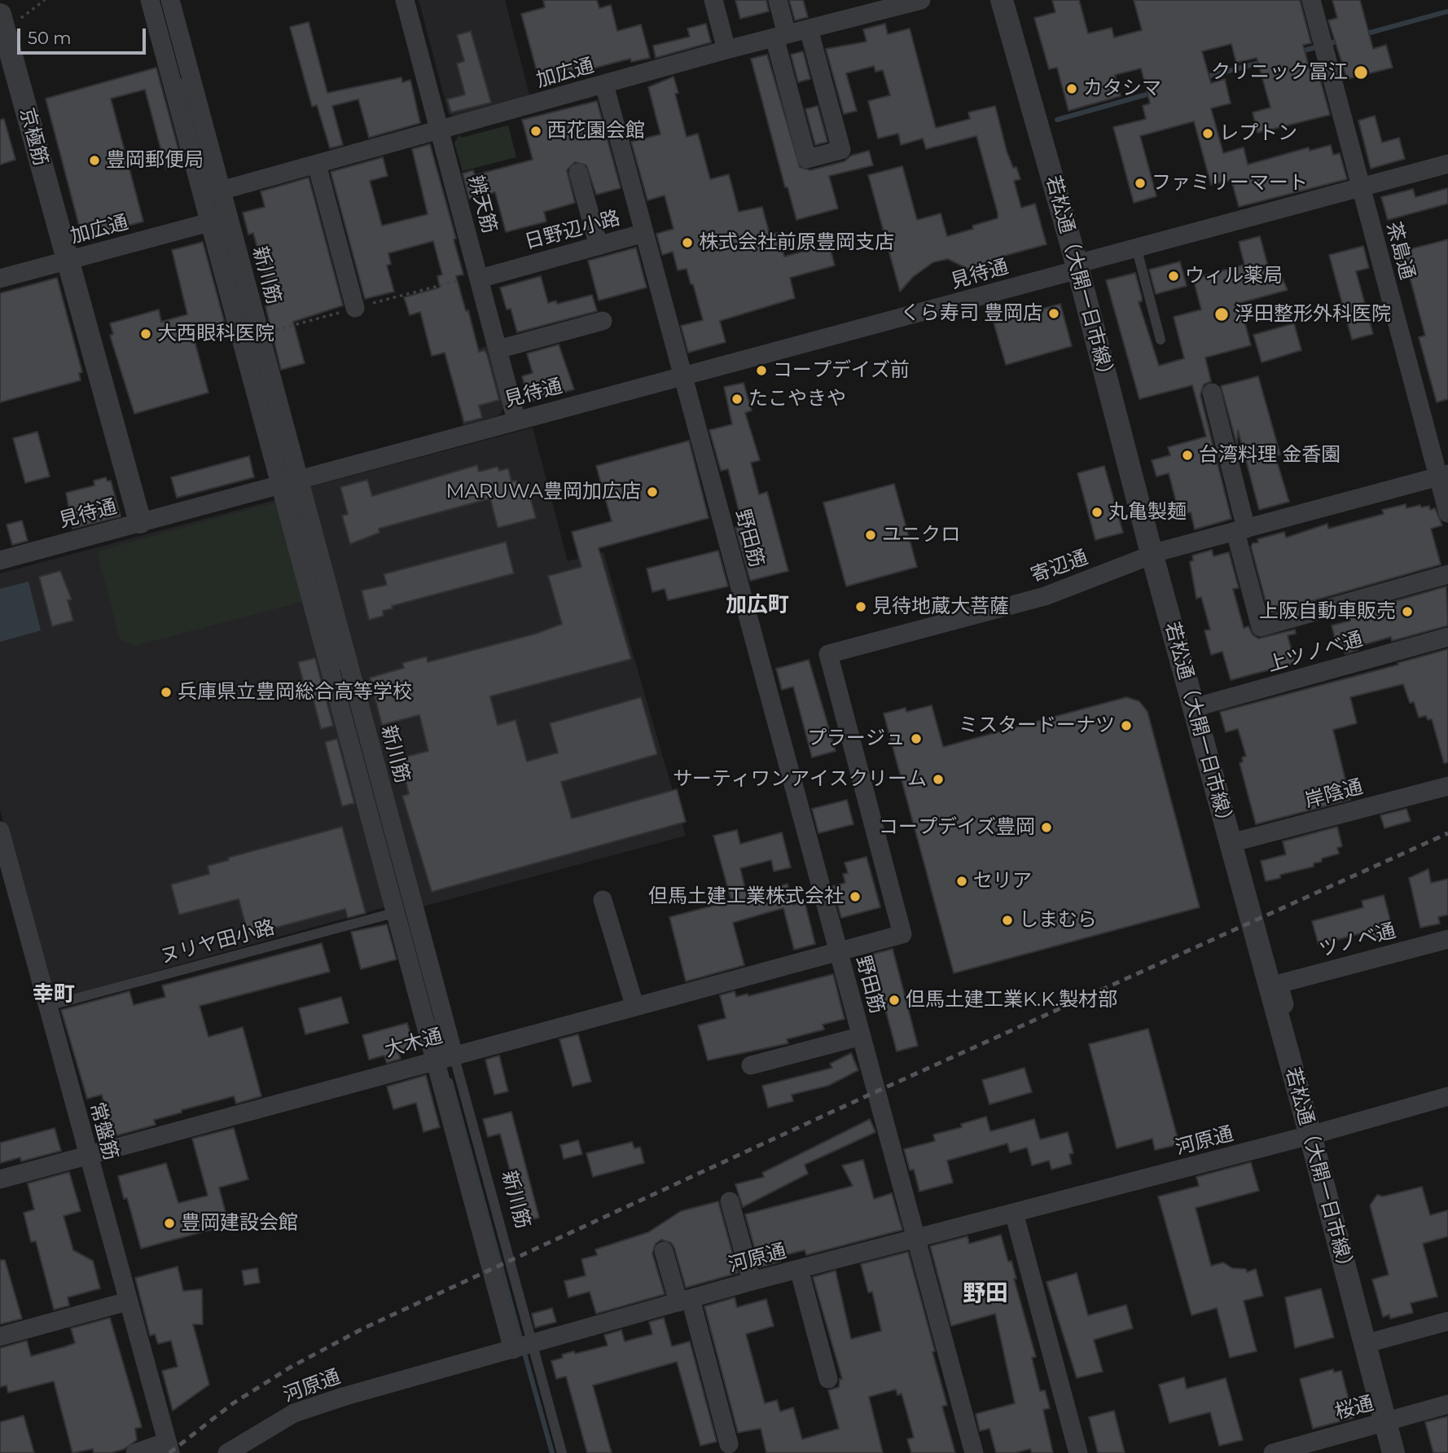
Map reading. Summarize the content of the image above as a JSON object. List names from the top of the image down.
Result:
{
  "streets": {
    "street": [
      "加広通",
      "京極筋",
      "辨天筋",
      "日野辺小路",
      "茶島通",
      "見待通",
      "新川筋",
      "若松通（大開一日市線）",
      "野田筋",
      "寄辺通",
      "上ツノベ通",
      "岸陰通",
      "ツノベ通",
      "大木通",
      "常盤筋",
      "河原通",
      "桜通"
    ],
    "lane": ["ヌリヤ田小路"]
  },
  "crossings": [
    ["加広通", "京極筋"],
    ["加広通", "辨天筋"],
    ["加広通", "新川筋"],
    ["加広通", "野田筋"],
    ["京極筋", "見待通"],
    ["辨天筋", "日野辺小路"],
    ["辨天筋", "見待通"],
    ["日野辺小路", "野田筋"],
    ["茶島通", "見待通"],
    ["茶島通", "寄辺通"],
    ["見待通", "新川筋"],
    ["見待通", "若松通（大開一日市線）"],
    ["見待通", "野田筋"],
    ["新川筋", "ヌリヤ田小路"],
    ["新川筋", "大木通"],
    ["新川筋", "河原通"],
    ["若松通（大開一日市線）", "寄辺通"],
    ["若松通（大開一日市線）", "上ツノベ通"],
    ["若松通（大開一日市線）", "岸陰通"],
    ["若松通（大開一日市線）", "ツノベ通"],
    ["若松通（大開一日市線）", "河原通"],
    ["若松通（大開一日市線）", "桜通"],
    ["野田筋", "寄辺通"],
    ["野田筋", "大木通"],
    ["野田筋", "河原通"],
    ["寄辺通", "大木通"],
    ["ツノベ通", "河原通"],
    ["ヌリヤ田小路", "常盤筋"],
    ["大木通", "常盤筋"]
  ],
  "districts": ["加広町", "幸町", "野田"],
  "places": [
    "クリニック冨江",
    "カタシマ",
    "西花園会館",
    "レプトン",
    "豊岡郵便局",
    "ファミリーマート",
    "株式会社前原豊岡支店",
    "ウィル薬局",
    "くら寿司 豊岡店",
    "浮田整形外科医院",
    "大西眼科医院",
    "コープデイズ前",
    "たこやきや",
    "台湾料理 金香園",
    "MARUWA豊岡加広店",
    "丸亀製麺",
    "ユニクロ",
    "見待地蔵大菩薩",
    "上阪自動車販売",
    "兵庫県立豊岡総合高等学校",
    "ミスタードーナツ",
    "プラージュ",
    "サーティワンアイスクリーム",
    "コープデイズ豊岡",
    "セリア",
    "但馬土建工業株式会社",
    "しまむら",
    "但馬土建工業K.K.製材部",
    "豊岡建設会館"
  ],
  "scale_bar": "50 m"
}
